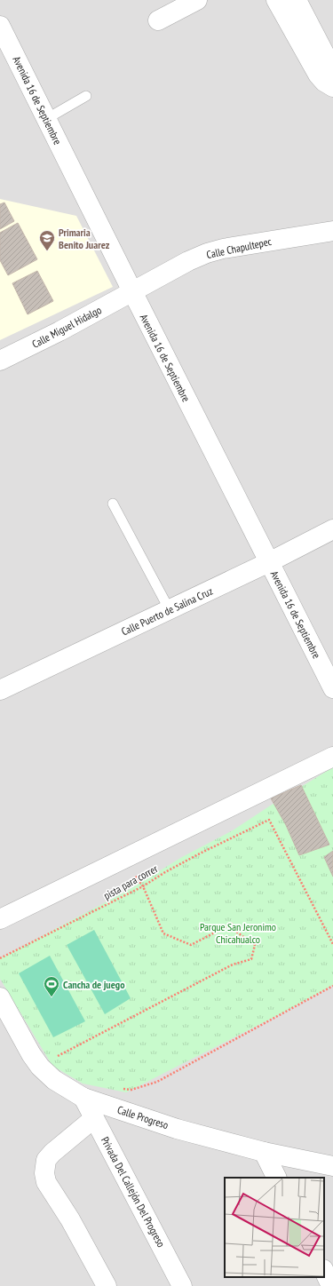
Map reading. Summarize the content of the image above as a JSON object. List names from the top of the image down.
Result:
{
  "streets": {
    "street": [
      "Avenida 16 de Septiembre",
      "Calle Chapultepec",
      "Calle Miguel Hidalgo",
      "Calle Puerto de Salina Cruz",
      "Calle Progreso",
      "Privada Del Callejón Del Progreso"
    ],
    "path": ["pista para correr"]
  },
  "crossings": [
    ["Avenida 16 de Septiembre", "Calle Chapultepec"],
    ["Avenida 16 de Septiembre", "Calle Miguel Hidalgo"],
    ["Avenida 16 de Septiembre", "Calle Puerto de Salina Cruz"],
    ["Calle Chapultepec", "Calle Miguel Hidalgo"],
    ["Calle Progreso", "Privada Del Callejón Del Progreso"]
  ],
  "parks": ["Parque San Jeronimo Chicahualco"],
  "places": {
    "school or university": ["Primaria Benito Juarez"],
    "sports": ["Cancha de juego"]
  }
}
